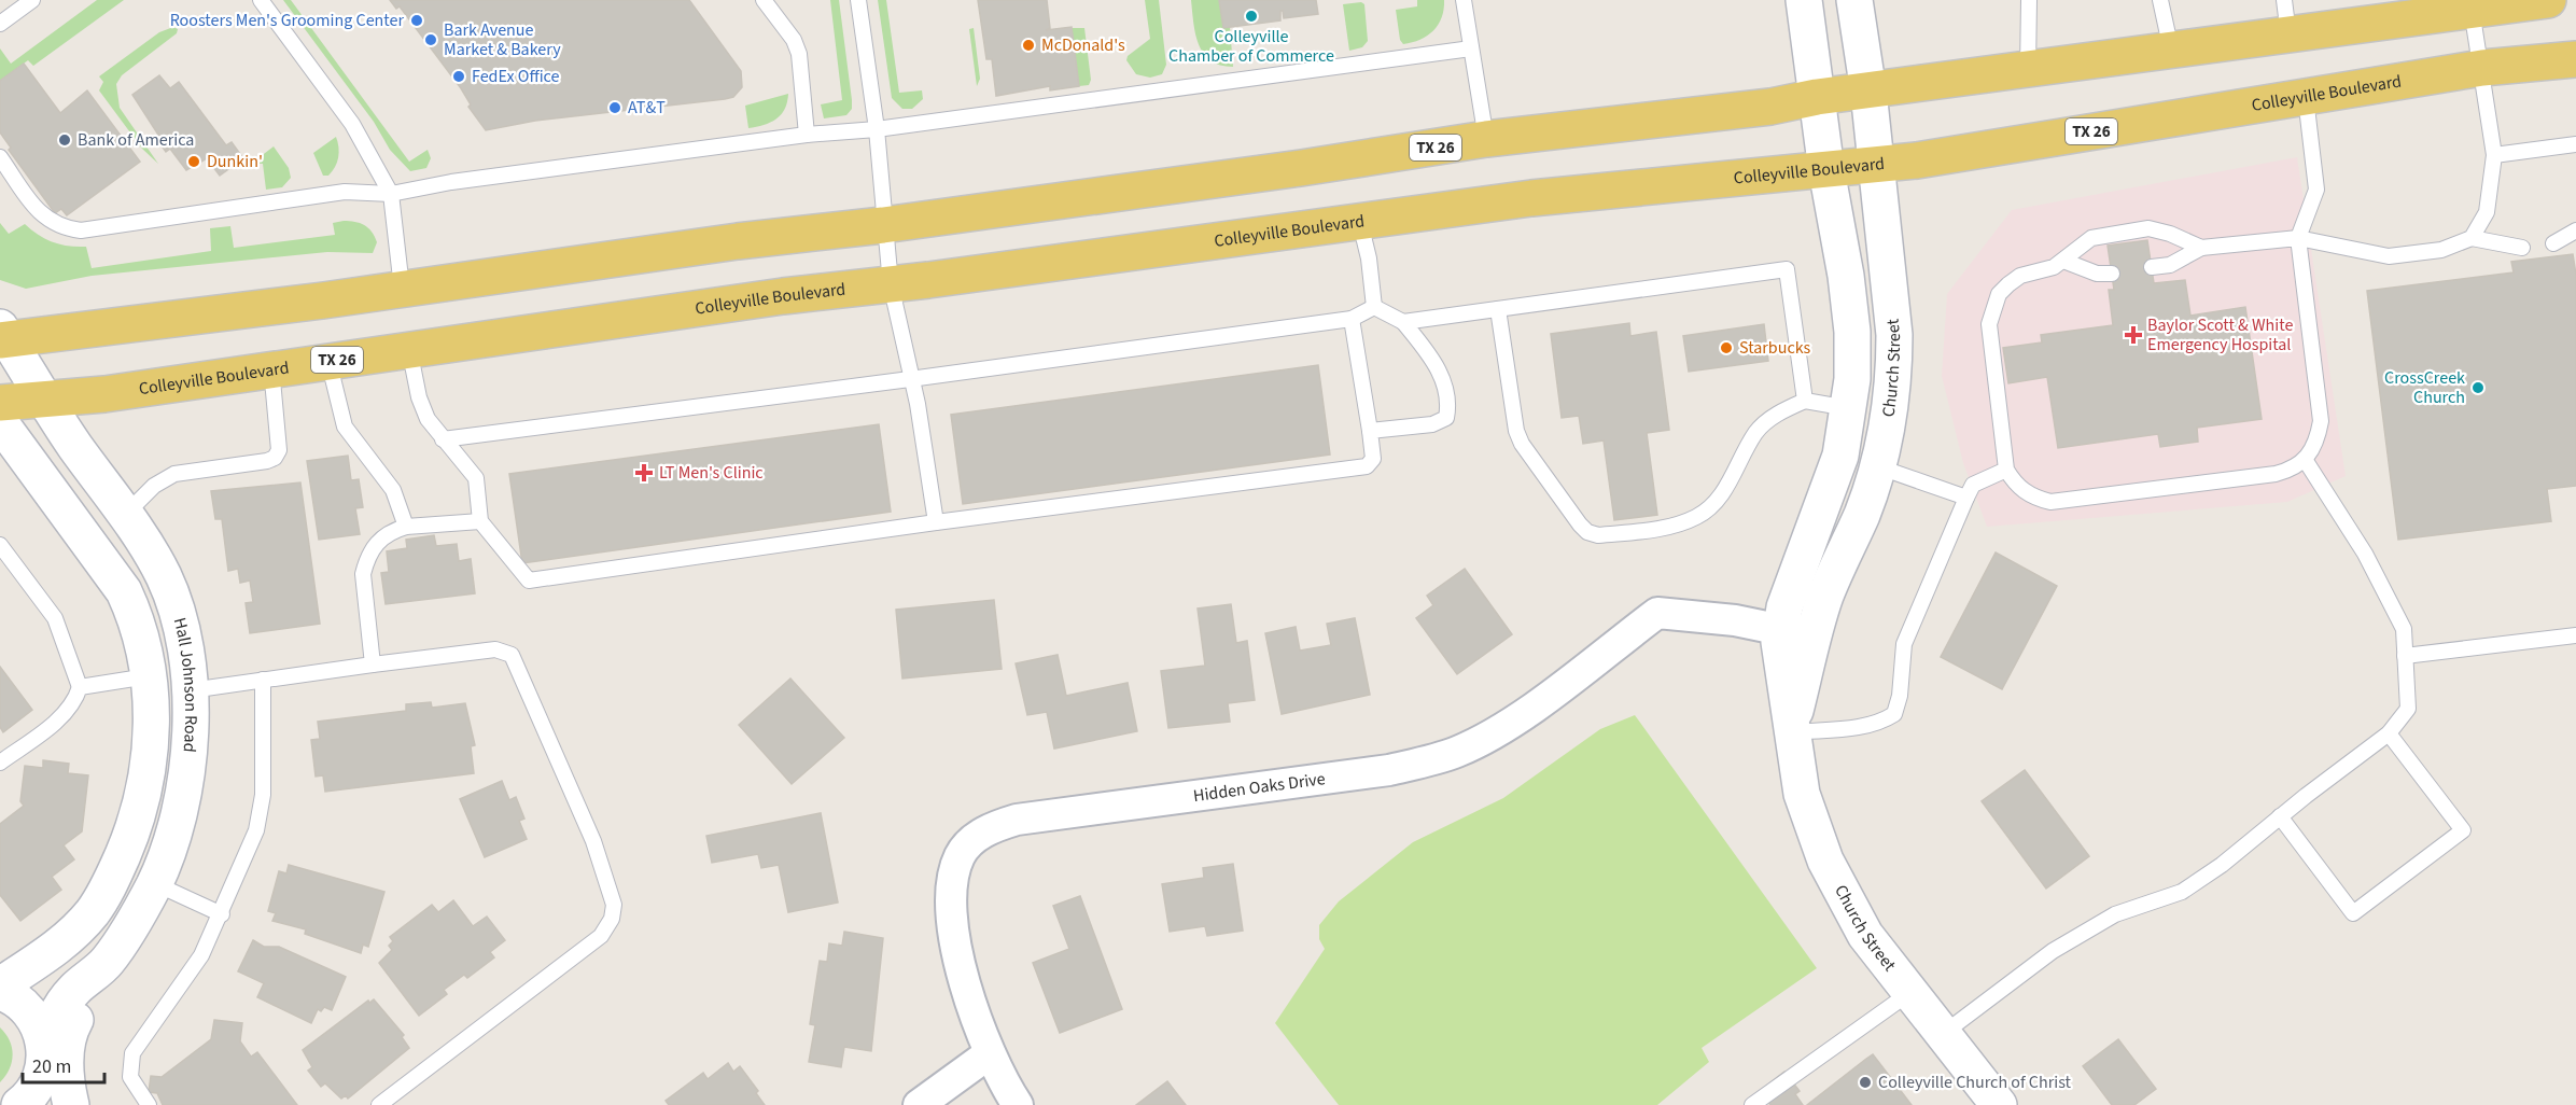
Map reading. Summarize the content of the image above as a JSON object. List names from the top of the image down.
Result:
{
  "streets": {
    "main road": ["Colleyville Boulevard", "TX 26"],
    "street": ["Church Street", "Hall Johnson Road", "Hidden Oaks Drive"]
  },
  "crossings": [
    ["Colleyville Boulevard", "Church Street"],
    ["Colleyville Boulevard", "Hall Johnson Road"],
    ["TX 26", "Church Street"],
    ["TX 26", "Hall Johnson Road"],
    ["Church Street", "Hidden Oaks Drive"]
  ],
  "places": {
    "other": [
      "Colleyville Chamber of Commerce",
      "Roosters Men's Grooming Center",
      "Bark Avenue Market & Bakery",
      "McDonald's",
      "FedEx Office",
      "AT&T",
      "Bank of America",
      "Dunkin'",
      "Starbucks",
      "CrossCreek Church",
      "Colleyville Church of Christ"
    ],
    "health": ["Baylor Scott & White Emergency Hospital", "LT Men's Clinic"]
  },
  "scale_bar": "20 m"
}
